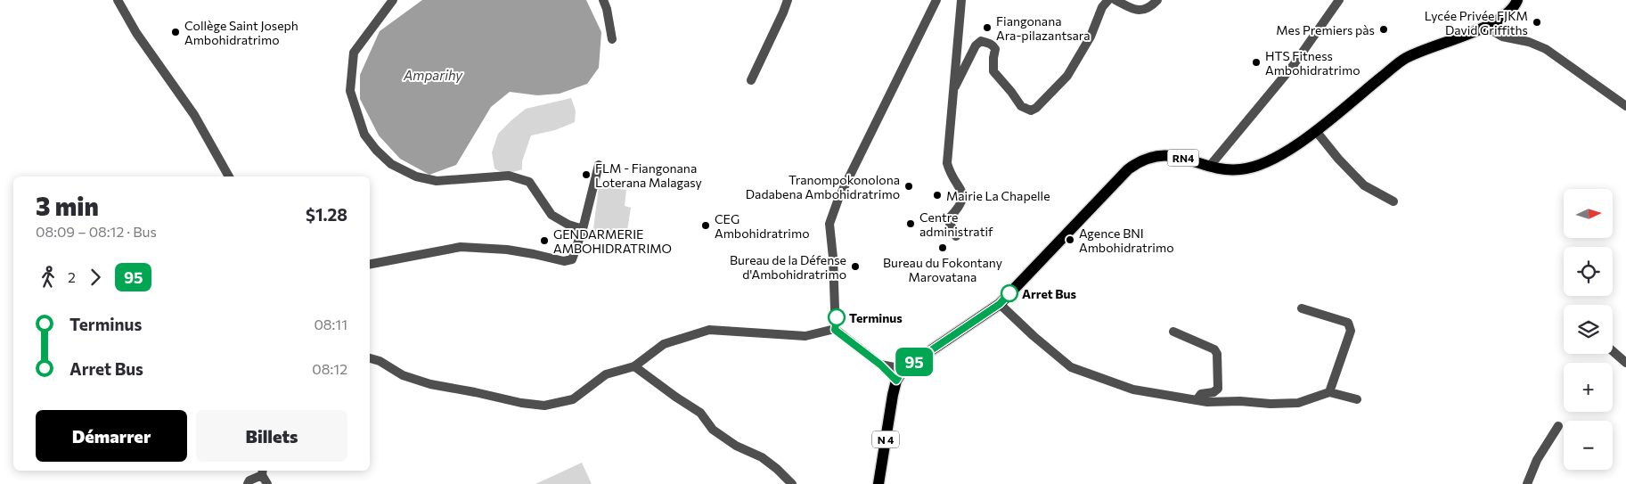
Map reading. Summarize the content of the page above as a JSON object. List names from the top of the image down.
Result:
{
  "streets": {
    "main road": ["RN4", "N 4"]
  },
  "crossings": [
    ["RN4", "N 4"]
  ],
  "water": ["Amparihy"],
  "places": [
    "Lycée Privée FJKM David Griffiths",
    "Fiangonana Ara-pilazantsara",
    "Mes Premiers pàs",
    "Collège Saint Joseph Ambohidratrimo",
    "HTS Fitness Ambohidratrimo",
    "FLM - Fiangonana Loterana Malagasy",
    "Tranompokonolona Dadabena Ambohidratrimo",
    "Mairie La Chapelle",
    "Centre administratif",
    "CEG Ambohidratrimo",
    "Agence BNI Ambohidratrimo",
    "GENDARMERIE AMBOHIDRATRIMO",
    "Bureau du Fokontany Marovatana",
    "Bureau de la Défense d'Ambohidratrimo",
    "Arret Bus",
    "Terminus"
  ],
  "lines": ["bus line 95"],
  "north": "right",
  "page": {
    "on_map": "95",
    "heading": ["3 min", "08:09 – 08:12 · Bus", "$1.28"],
    "map_buttons": ["+", "−"],
    "legs": ["2", "95"],
    "list": [
      {
        "name": "Terminus",
        "value": "08:11"
      },
      {
        "name": "Arret Bus",
        "value": "08:12"
      }
    ],
    "buttons": ["Démarrer", "Billets"]
  }
}
